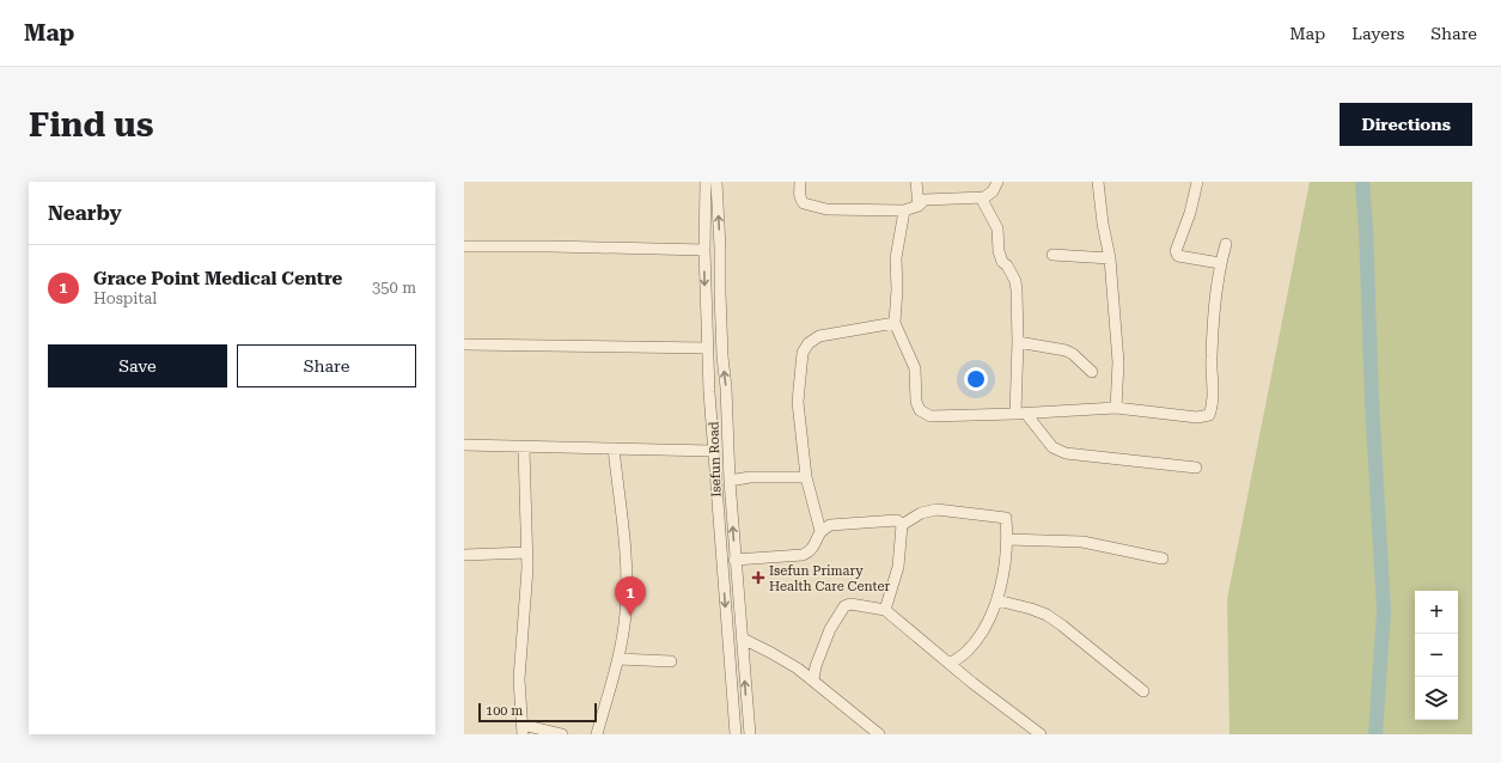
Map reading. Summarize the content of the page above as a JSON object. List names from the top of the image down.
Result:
{
  "streets": {
    "street": ["Isefun Road"]
  },
  "places": {
    "health": ["Isefun Primary Health Care Center"]
  },
  "scale_bar": "100 m",
  "page": {
    "header": "Map",
    "nav": ["Map", "Layers", "Share"],
    "buttons": [
      "Directions",
      ["Save", "Share"]
    ],
    "title": "Find us",
    "heading": "Nearby",
    "list": [
      {
        "mark": "1",
        "name": "Grace Point Medical Centre",
        "note": "Hospital",
        "value": "350 m"
      }
    ],
    "pins": "1",
    "map_buttons": ["+", "−"],
    "scale": "100 m"
  }
}
